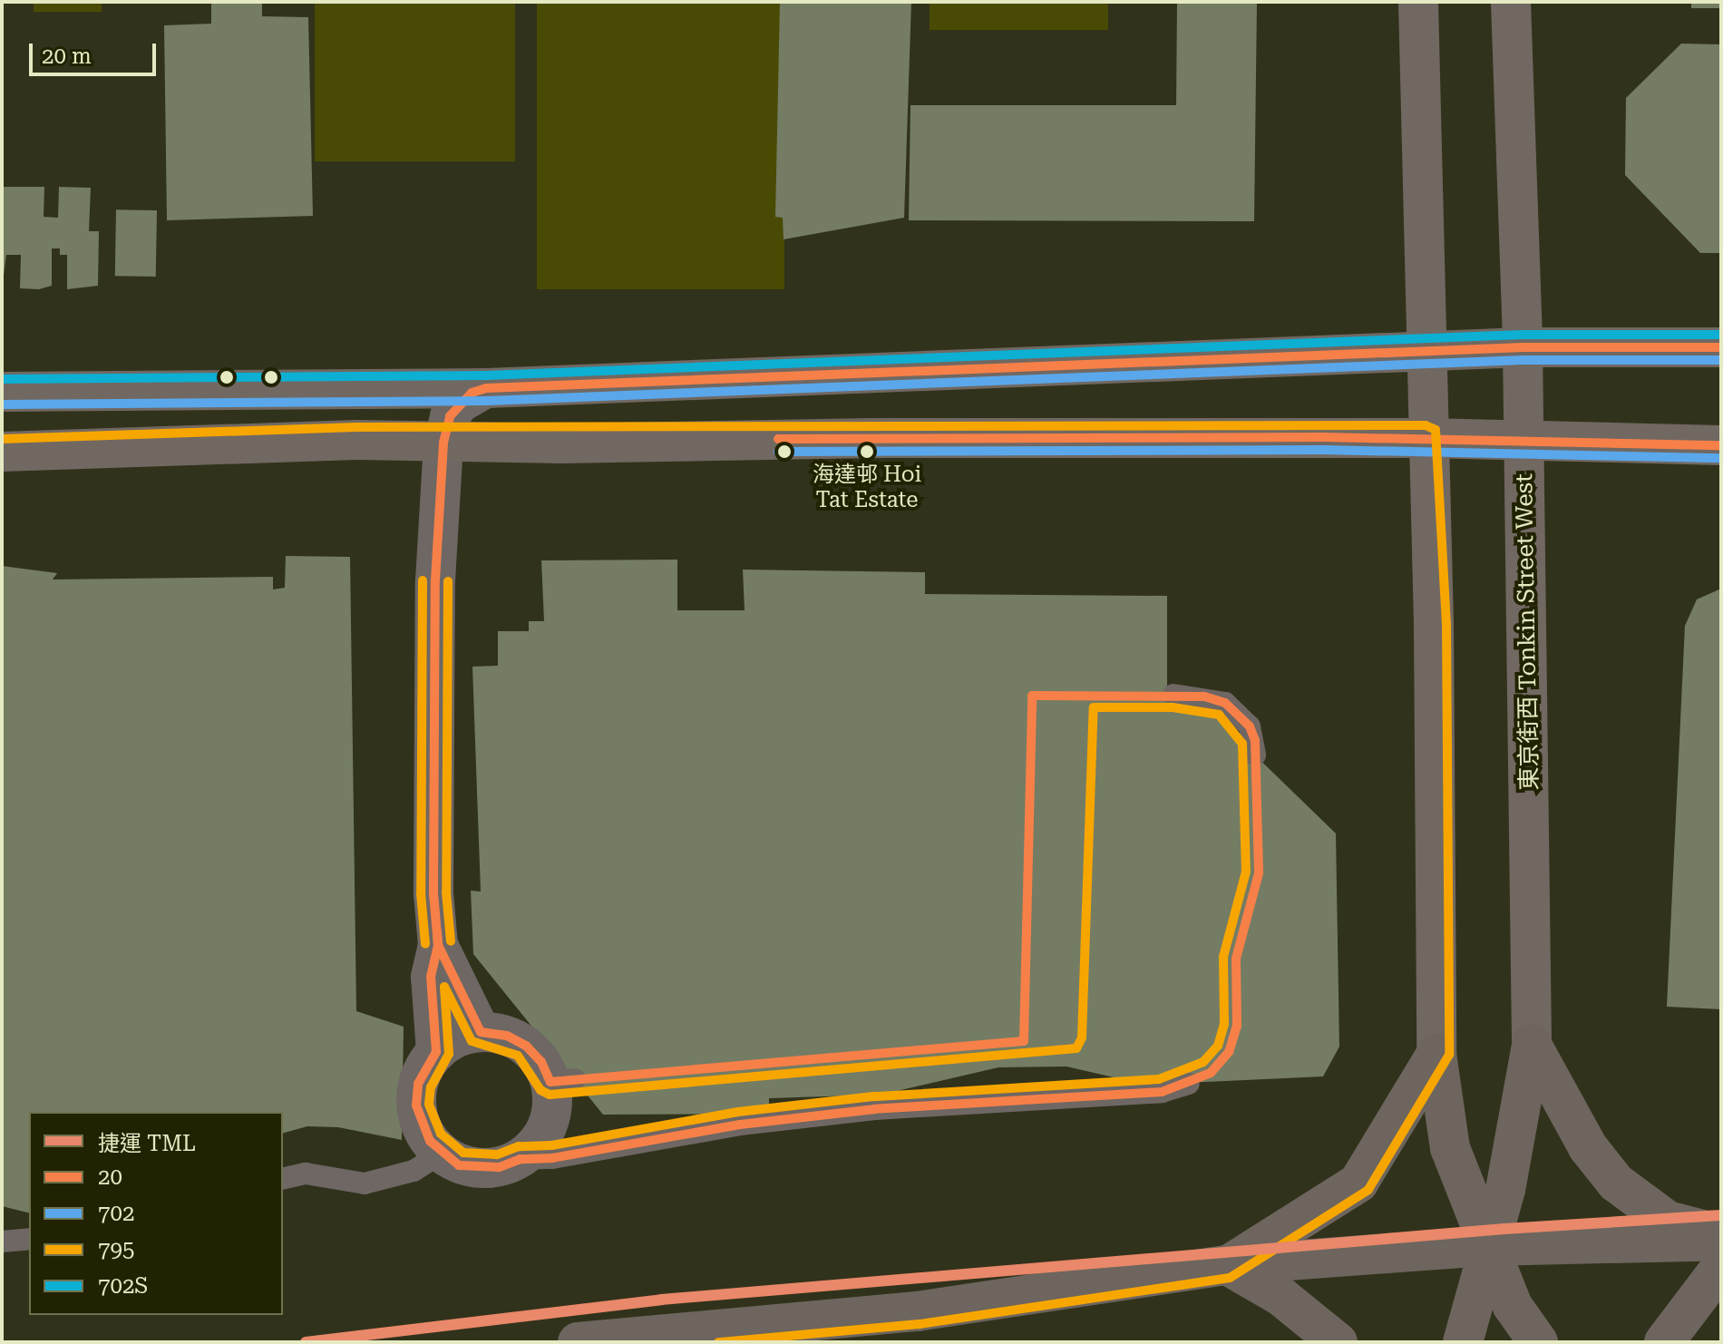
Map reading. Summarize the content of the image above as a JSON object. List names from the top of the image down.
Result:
{
  "streets": {
    "street": ["東京街西 Tonkin Street West"]
  },
  "places": ["海達邨 Hoi Tat Estate"],
  "lines": [
    "transit line 702S",
    "transit line 20",
    "transit line 702",
    "transit line 795",
    "metro line TML"
  ],
  "legend": [
    "捷運 TML",
    "20",
    "702",
    "795",
    "702S"
  ],
  "scale_bar": "20 m"
}
